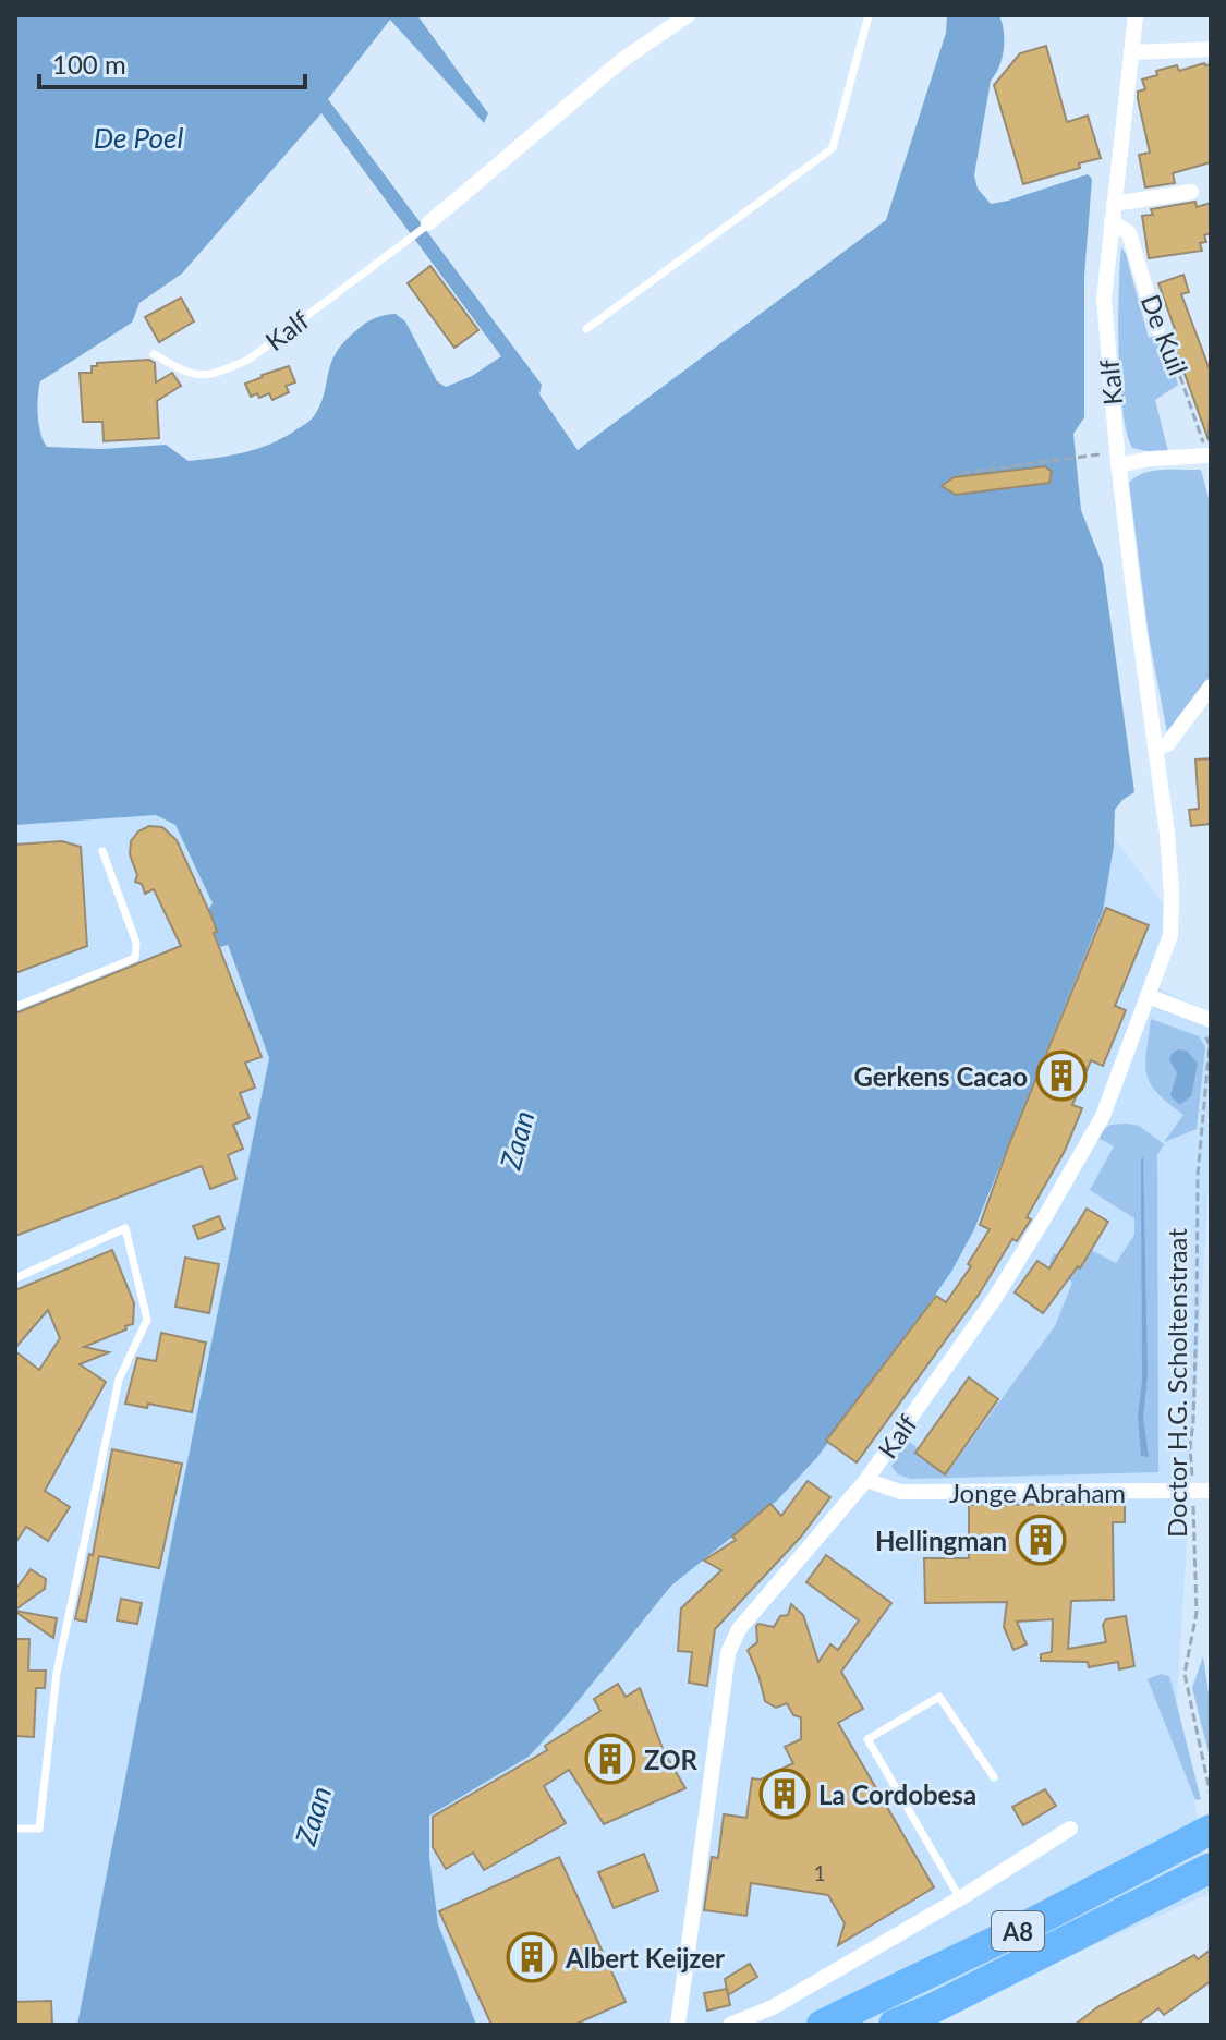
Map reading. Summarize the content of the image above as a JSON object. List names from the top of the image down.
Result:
{
  "streets": {
    "highway": ["A8"],
    "street": ["Kalf", "De Kuil", "Jonge Abraham"],
    "path": ["Doctor H.G. Scholtenstraat"]
  },
  "crossings": [
    ["Kalf", "De Kuil"],
    ["Kalf", "Jonge Abraham"],
    ["Doctor H.G. Scholtenstraat", "Jonge Abraham"]
  ],
  "water": ["De Poel", "Zaan"],
  "places": {
    "building": [
      "Gerkens Cacao",
      "Hellingman",
      "ZOR",
      "La Cordobesa",
      "Albert Keijzer"
    ]
  },
  "house_numbers": ["1"],
  "scale_bar": "100 m"
}
